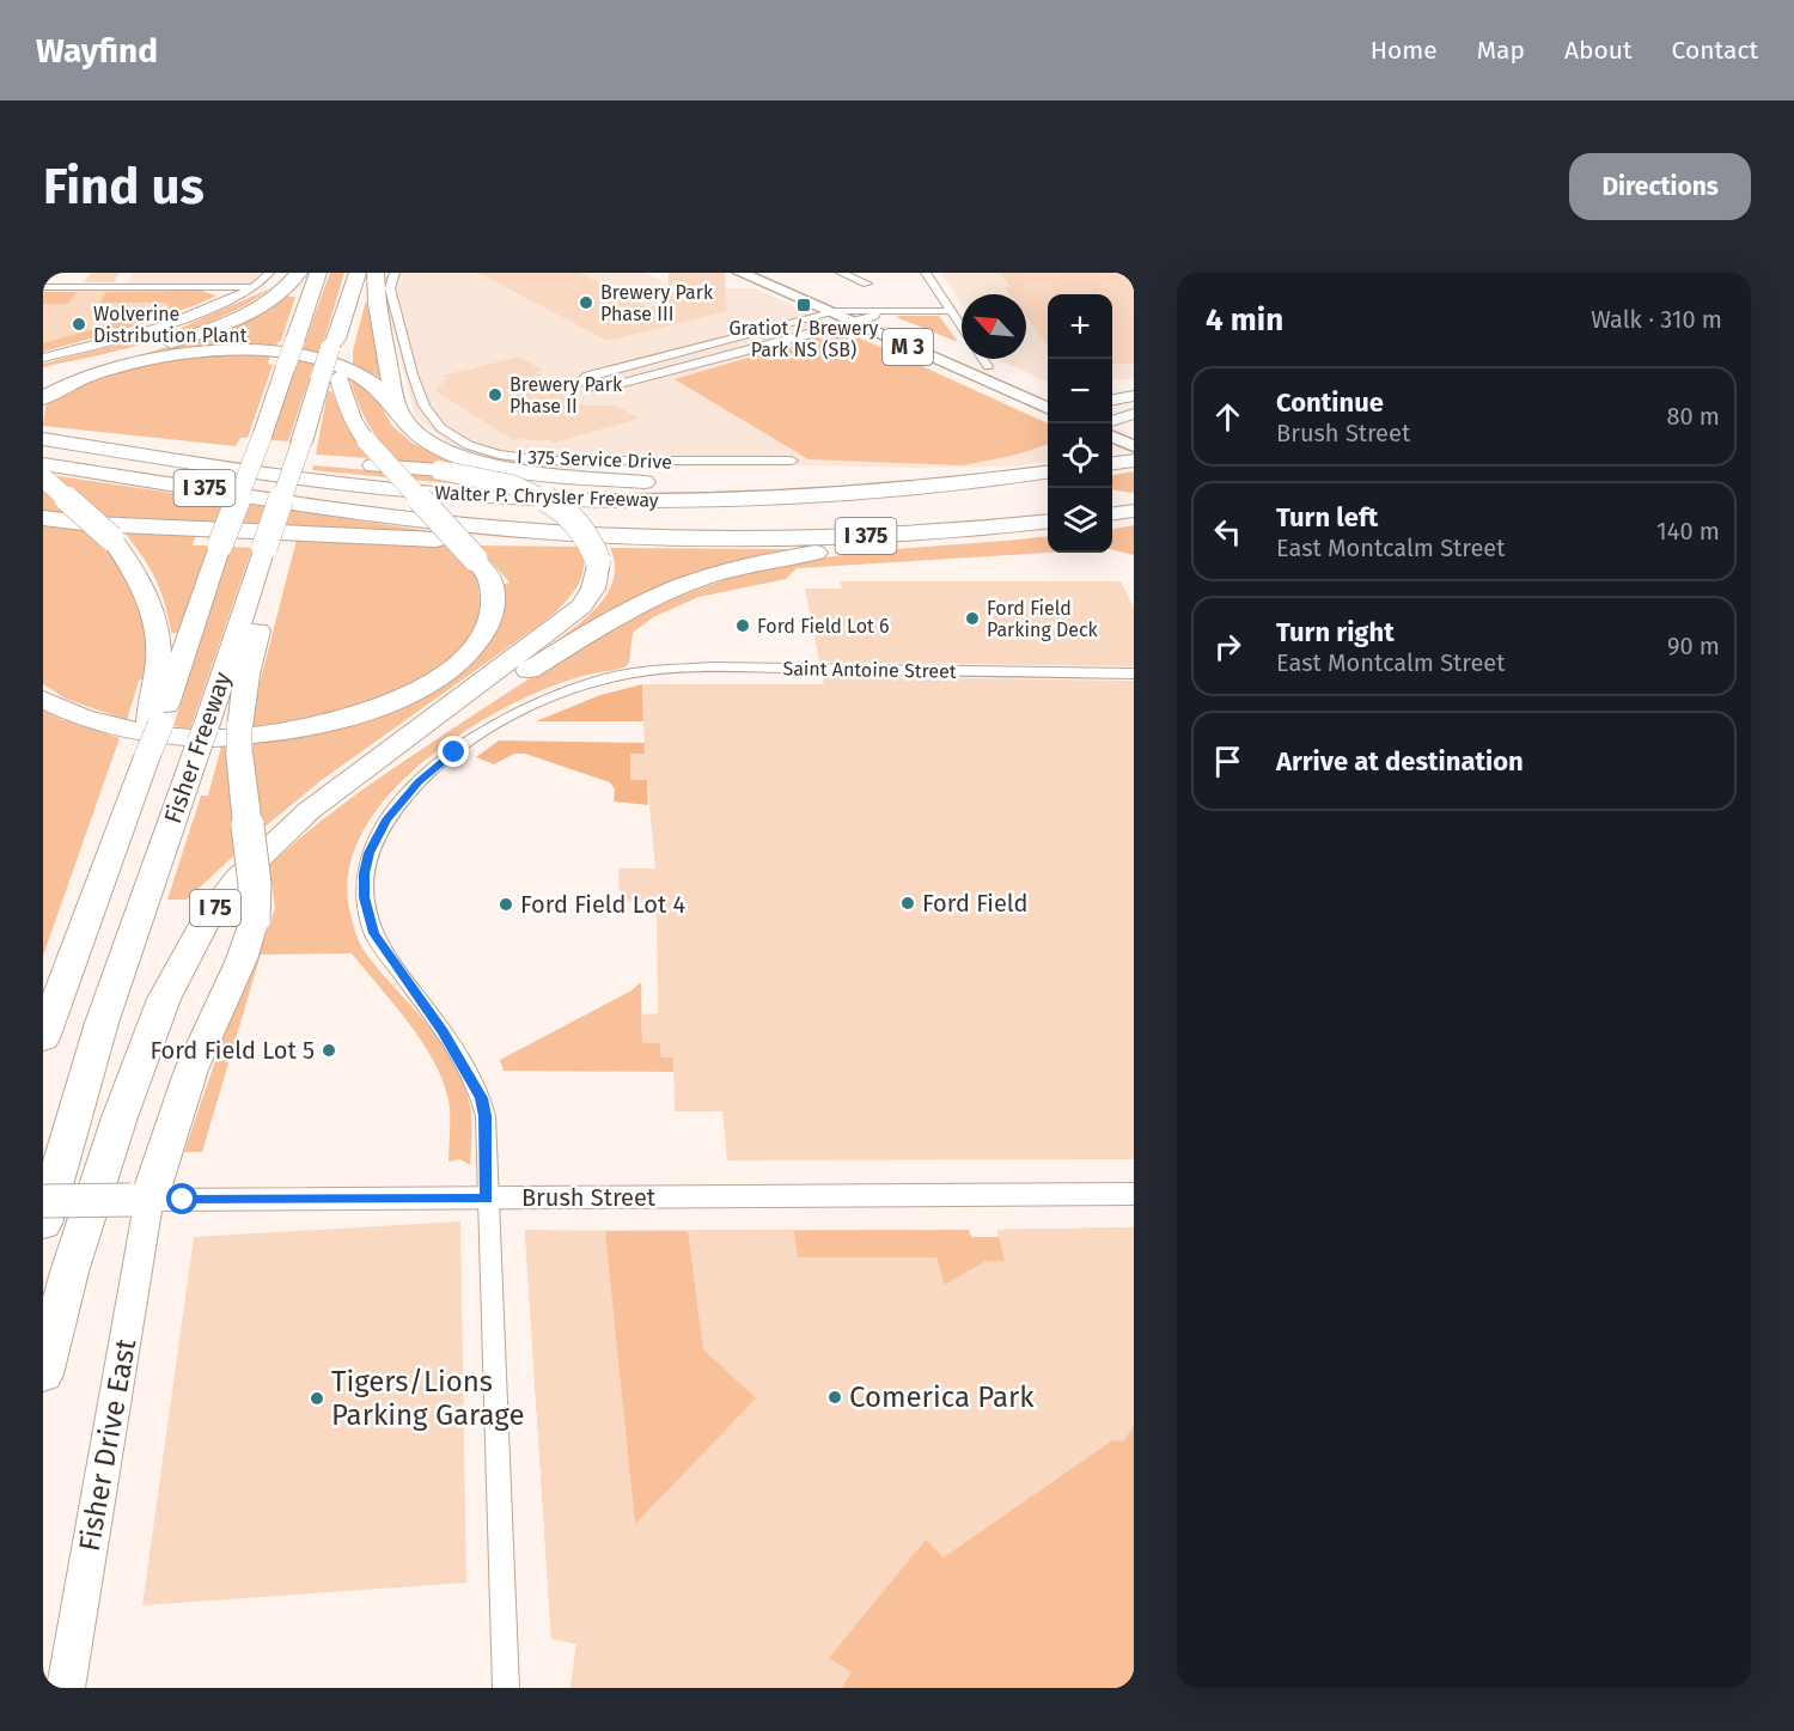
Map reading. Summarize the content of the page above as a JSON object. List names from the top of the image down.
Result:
{
  "streets": {
    "highway": [
      "I 375",
      "Walter P. Chrysler Freeway",
      "Fisher Freeway",
      "I 75"
    ],
    "main road": ["M 3"],
    "street": [
      "I 375 Service Drive",
      "Saint Antoine Street",
      "Brush Street",
      "Fisher Drive East"
    ]
  },
  "crossings": [
    ["Saint Antoine Street", "Brush Street"],
    ["Brush Street", "Fisher Drive East"]
  ],
  "places": {
    "other": [
      "Brewery Park Phase III",
      "Wolverine Distribution Plant",
      "Brewery Park Phase II",
      "Ford Field Parking Deck",
      "Ford Field Lot 6",
      "Ford Field",
      "Ford Field Lot 4",
      "Ford Field Lot 5",
      "Comerica Park",
      "Tigers/Lions Parking Garage"
    ],
    "transit": ["Gratiot / Brewery Park NS (SB)"]
  },
  "north": "top left",
  "page": {
    "header": "Wayfind",
    "nav": [
      "Home",
      "Map",
      "About",
      "Contact"
    ],
    "buttons": "Directions",
    "title": "Find us",
    "heading": ["4 min", "Walk · 310 m"],
    "map_buttons": ["+", "−"],
    "list": [
      ["Continue", "Brush Street", "80 m"],
      ["Turn left", "East Montcalm Street", "140 m"],
      ["Turn right", "East Montcalm Street", "90 m"],
      "Arrive at destination"
    ]
  }
}
